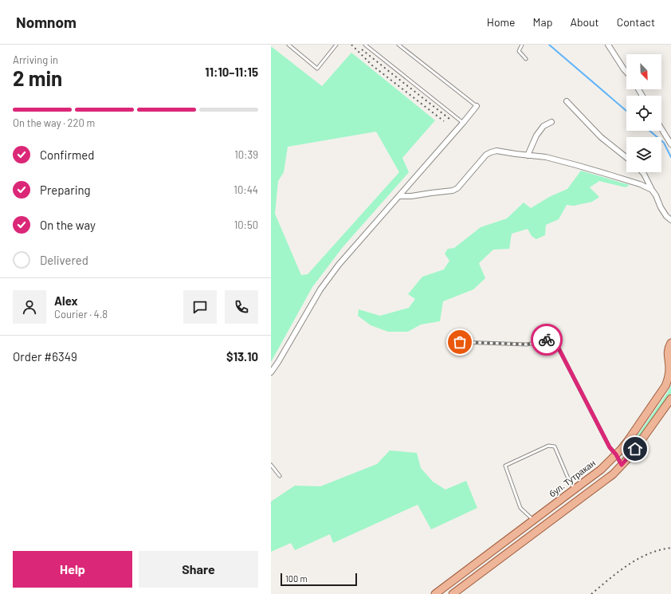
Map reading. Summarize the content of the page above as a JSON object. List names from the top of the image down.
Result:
{
  "streets": {
    "main road": ["бул. Тутракан"]
  },
  "scale_bar": "100 m",
  "north": "bottom right",
  "page": {
    "header": "Nomnom",
    "nav": [
      "Home",
      "Map",
      "About",
      "Contact"
    ],
    "heading": ["2 min", "Arriving in", "11:10–11:15"],
    "panel": [
      "Alex",
      "Courier · 4.8",
      "Order #6349",
      "$13.10"
    ],
    "bar": "On the way · 220 m",
    "list": [
      ["Confirmed", "10:39"],
      ["Preparing", "10:44"],
      ["On the way", "10:50"],
      "Delivered"
    ],
    "buttons": ["Help", "Share"],
    "scale": "100 m"
  }
}
